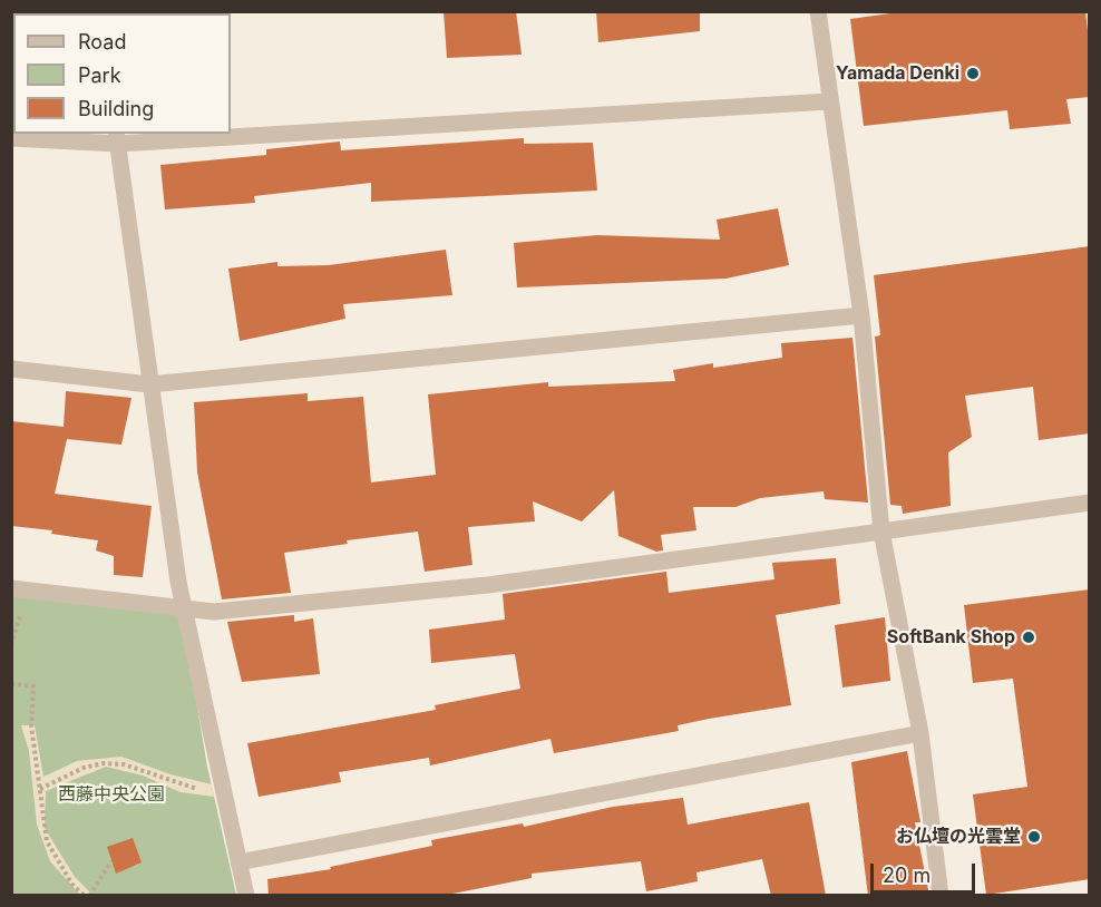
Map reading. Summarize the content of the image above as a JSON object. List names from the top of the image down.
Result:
{
  "parks": ["西藤中央公園"],
  "places": ["Yamada Denki", "SoftBank Shop", "お仏壇の光雲堂"],
  "legend": ["Road", "Park", "Building"],
  "scale_bar": "20 m"
}
